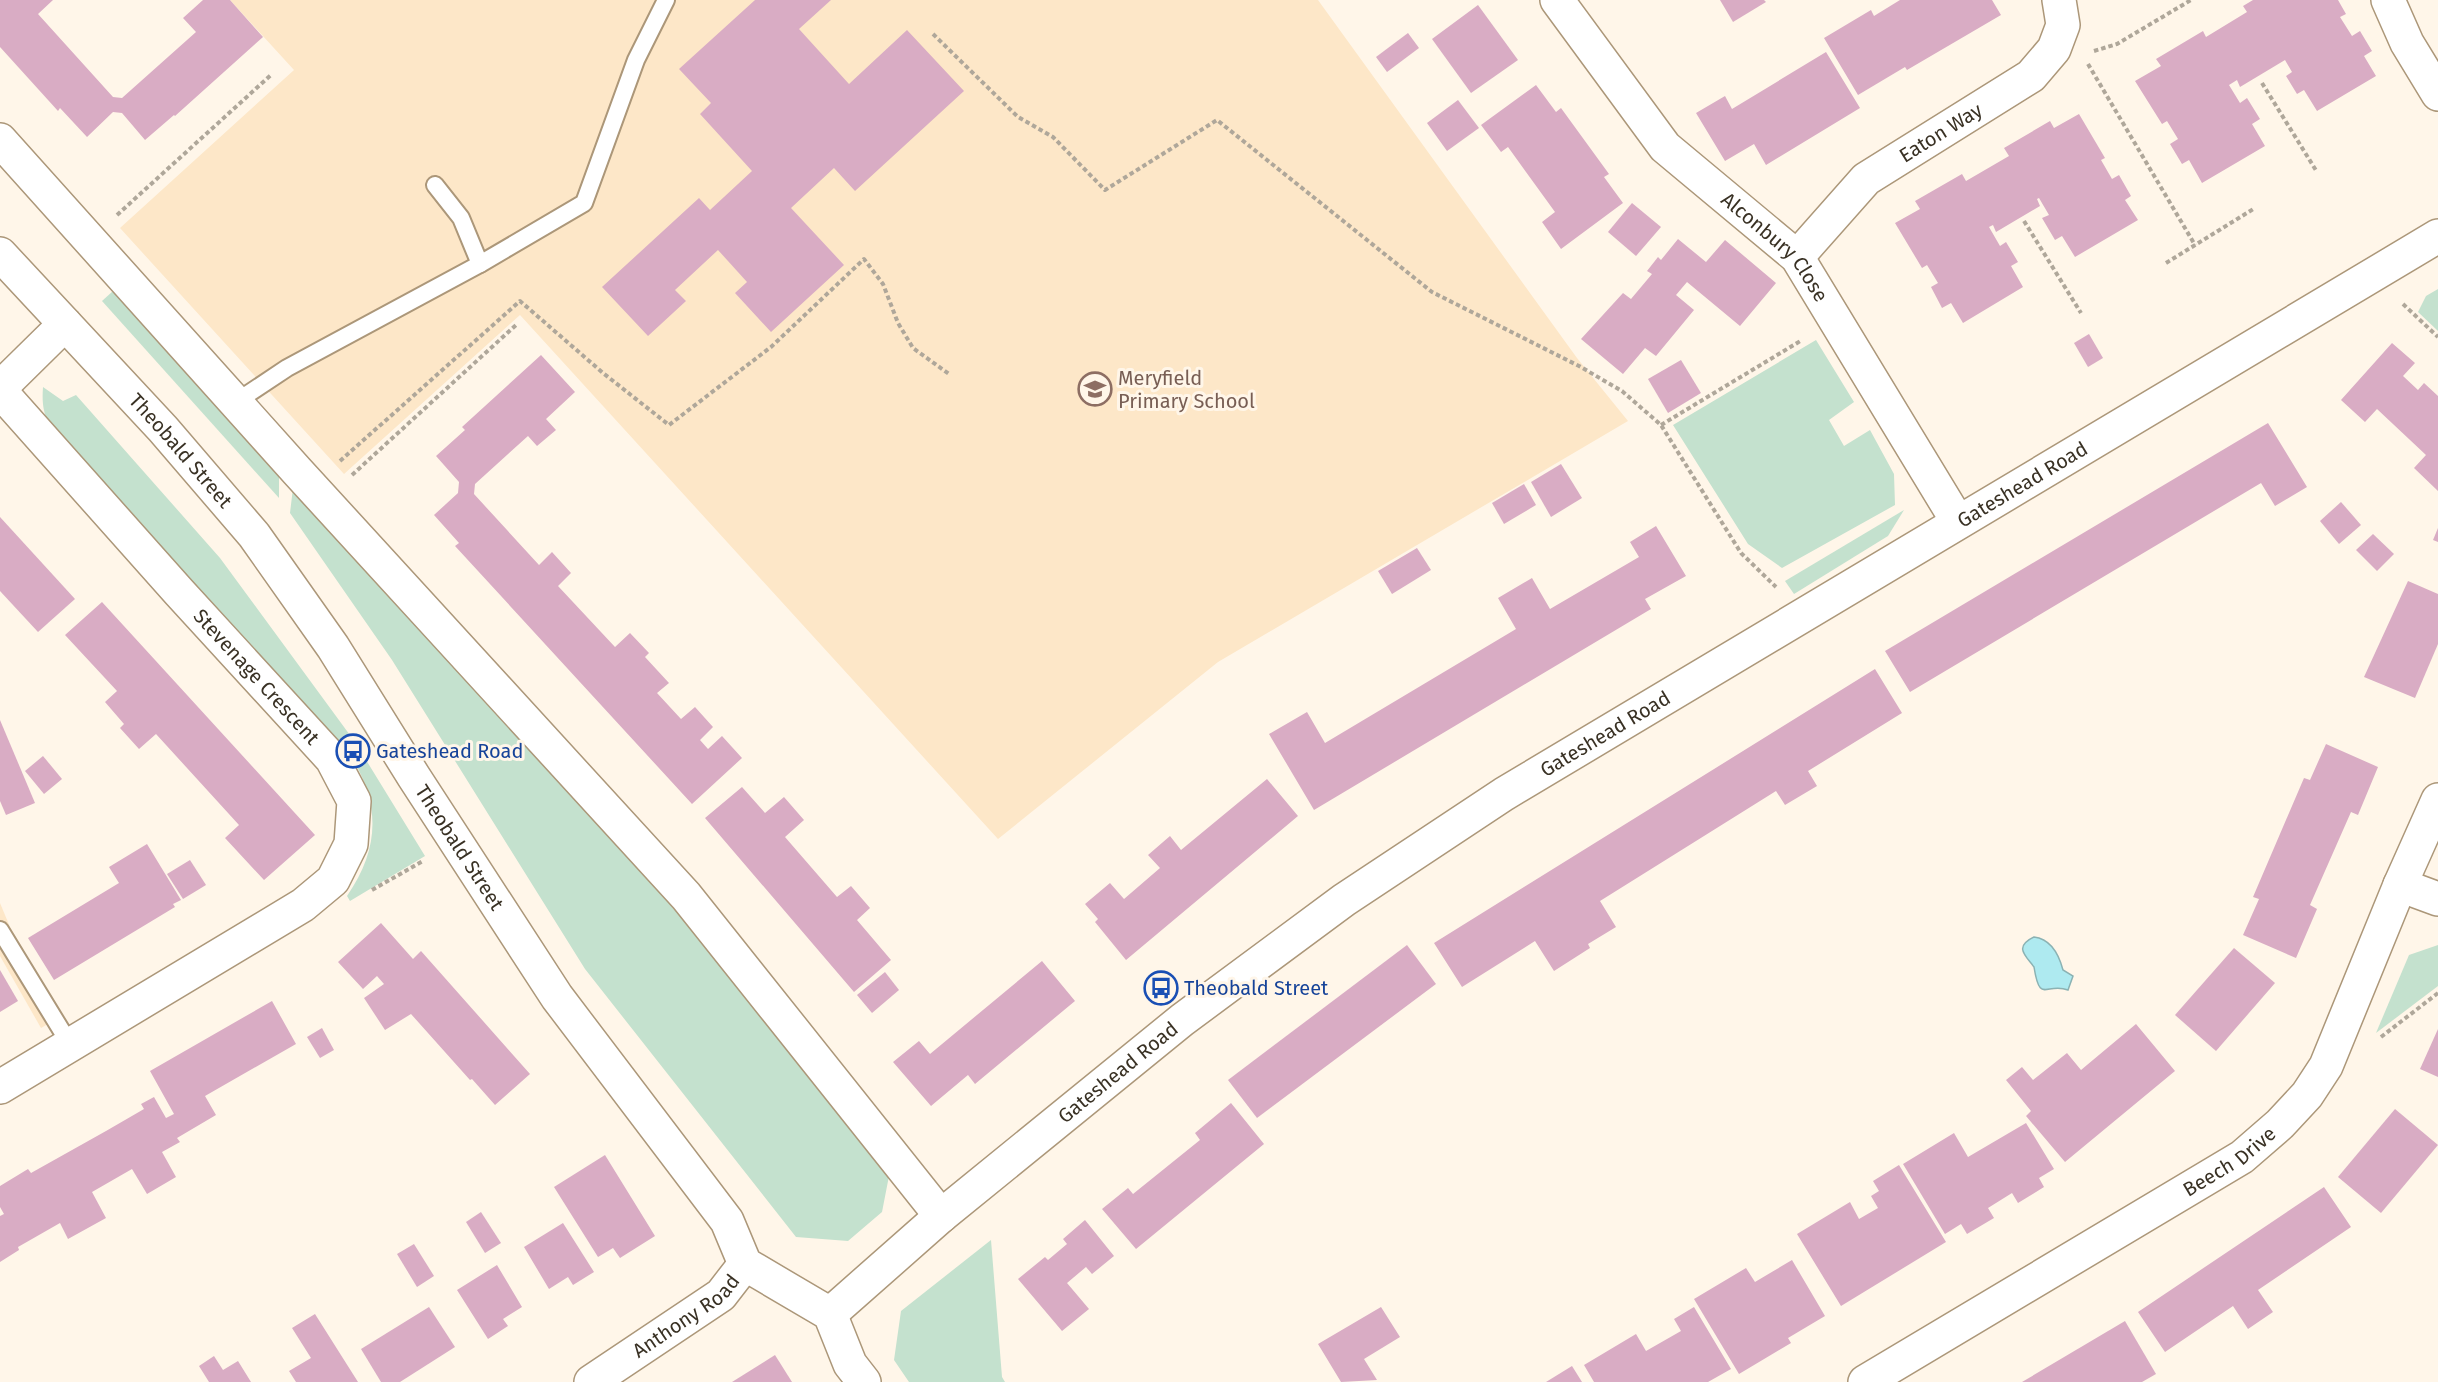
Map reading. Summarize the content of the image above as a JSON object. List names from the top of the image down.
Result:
{
  "streets": {
    "street": [
      "Eaton Way",
      "Alconbury Close",
      "Theobald Street",
      "Gateshead Road",
      "Stevenage Crescent",
      "Beech Drive",
      "Anthony Road"
    ]
  },
  "crossings": [
    ["Eaton Way", "Alconbury Close"],
    ["Alconbury Close", "Gateshead Road"],
    ["Theobald Street", "Stevenage Crescent"],
    ["Theobald Street", "Anthony Road"]
  ],
  "places": {
    "school or university": ["Meryfield Primary School"],
    "bus stop": ["Gateshead Road", "Theobald Street"]
  }
}
